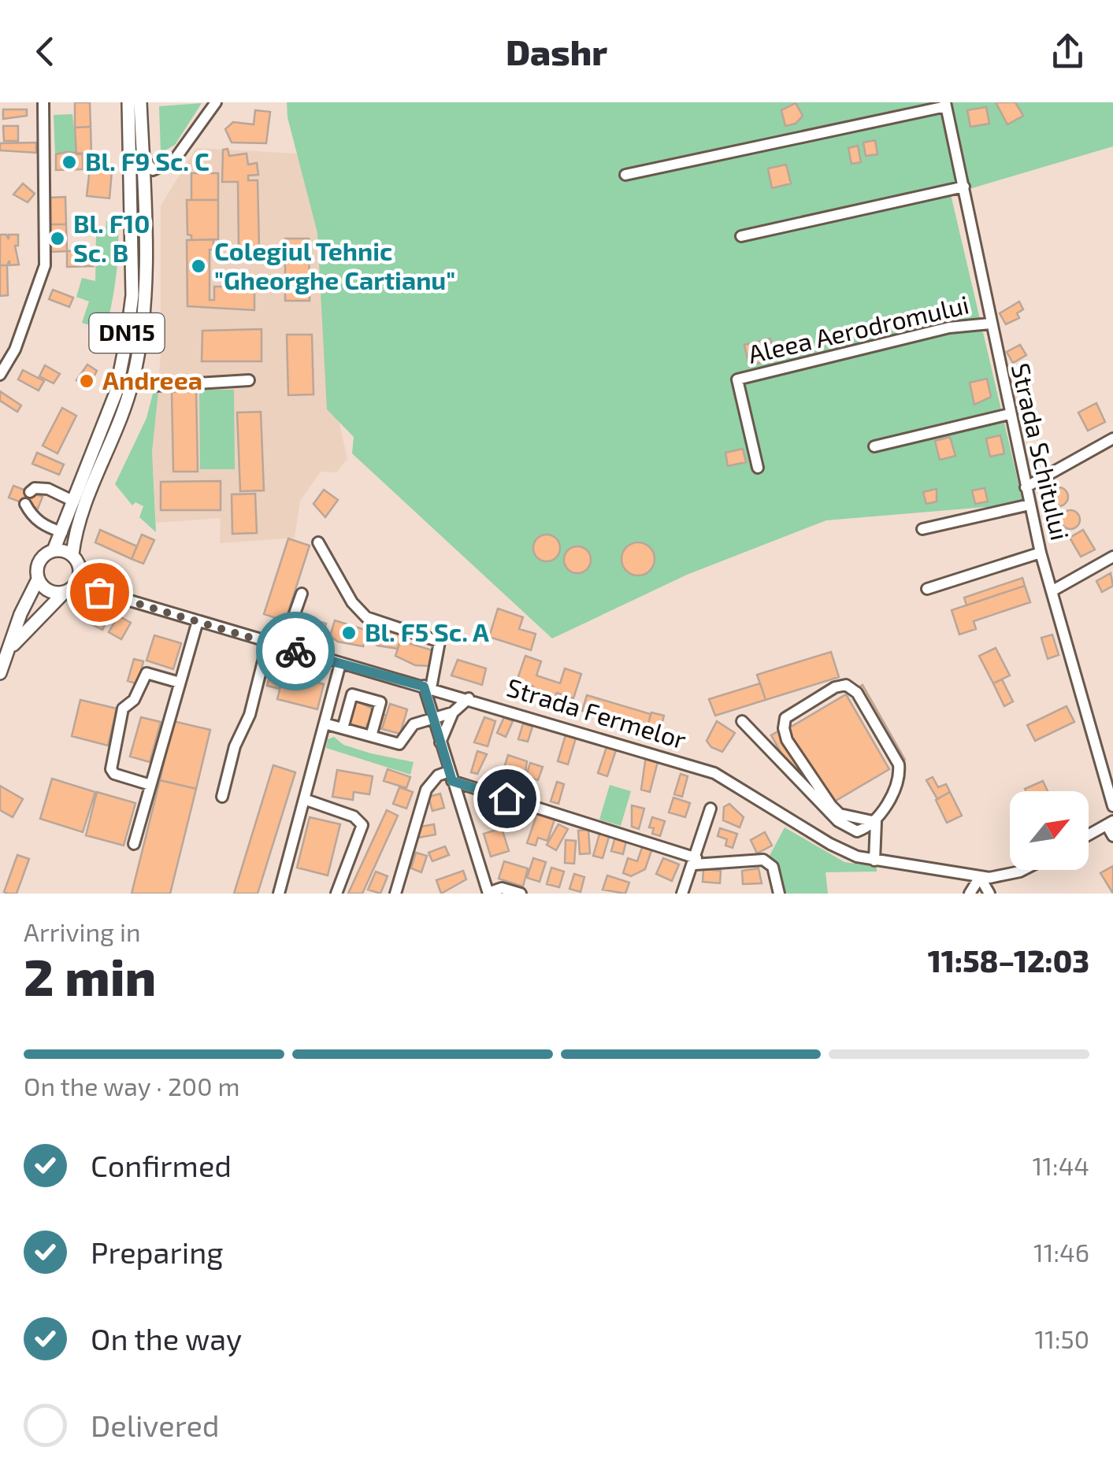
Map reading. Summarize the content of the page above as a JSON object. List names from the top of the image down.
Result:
{
  "streets": {
    "main road": ["DN15"],
    "street": ["Aleea Aerodromului", "Strada Schitului", "Strada Fermelor"]
  },
  "crossings": [
    ["Aleea Aerodromului", "Strada Schitului"],
    ["DN15", "Strada Fermelor"]
  ],
  "places": [
    "Bl. F9 Sc. C",
    "Bl. F10 Sc. B",
    "Colegiul Tehnic \"Gheorghe Cartianu\"",
    "Andreea",
    "Bl. F5 Sc. A"
  ],
  "north": "top right",
  "page": {
    "header": "Dashr",
    "heading": ["2 min", "Arriving in", "11:58–12:03"],
    "bar": "On the way · 200 m",
    "list": [
      ["Confirmed", "11:44"],
      ["Preparing", "11:46"],
      ["On the way", "11:50"],
      "Delivered"
    ]
  }
}
